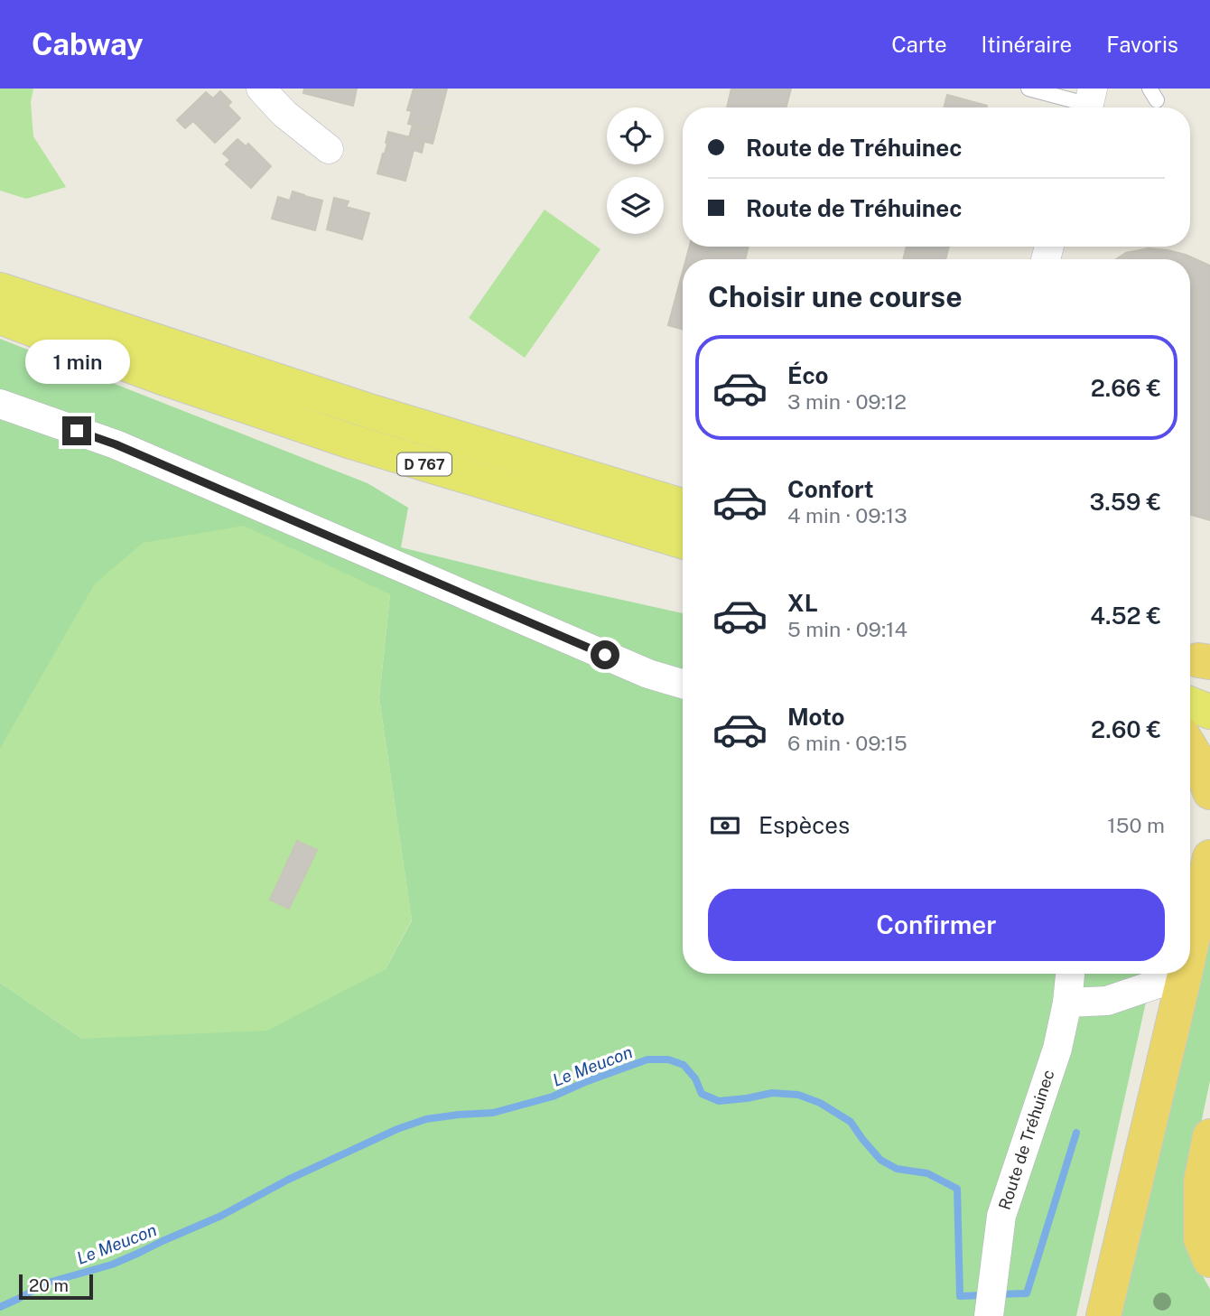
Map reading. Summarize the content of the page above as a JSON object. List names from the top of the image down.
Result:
{
  "streets": {
    "main road": ["D 767"],
    "street": ["Route de Tréhuinec"]
  },
  "water": ["Le Meucon"],
  "scale_bar": "20 m",
  "page": {
    "header": "Cabway",
    "nav": ["Carte", "Itinéraire", "Favoris"],
    "banner": ["Route de Tréhuinec", "Route de Tréhuinec"],
    "heading": "Choisir une course",
    "list": [
      {
        "name": "Éco",
        "note": "3 min · 09:12",
        "value": "2.66 €"
      },
      {
        "name": "Confort",
        "note": "4 min · 09:13",
        "value": "3.59 €"
      },
      {
        "name": "XL",
        "note": "5 min · 09:14",
        "value": "4.52 €"
      },
      {
        "name": "Moto",
        "note": "6 min · 09:15",
        "value": "2.60 €"
      }
    ],
    "bubble": "1 min",
    "pay": ["Espèces", "150 m"],
    "buttons": "Confirmer",
    "scale": "20 m"
  }
}
